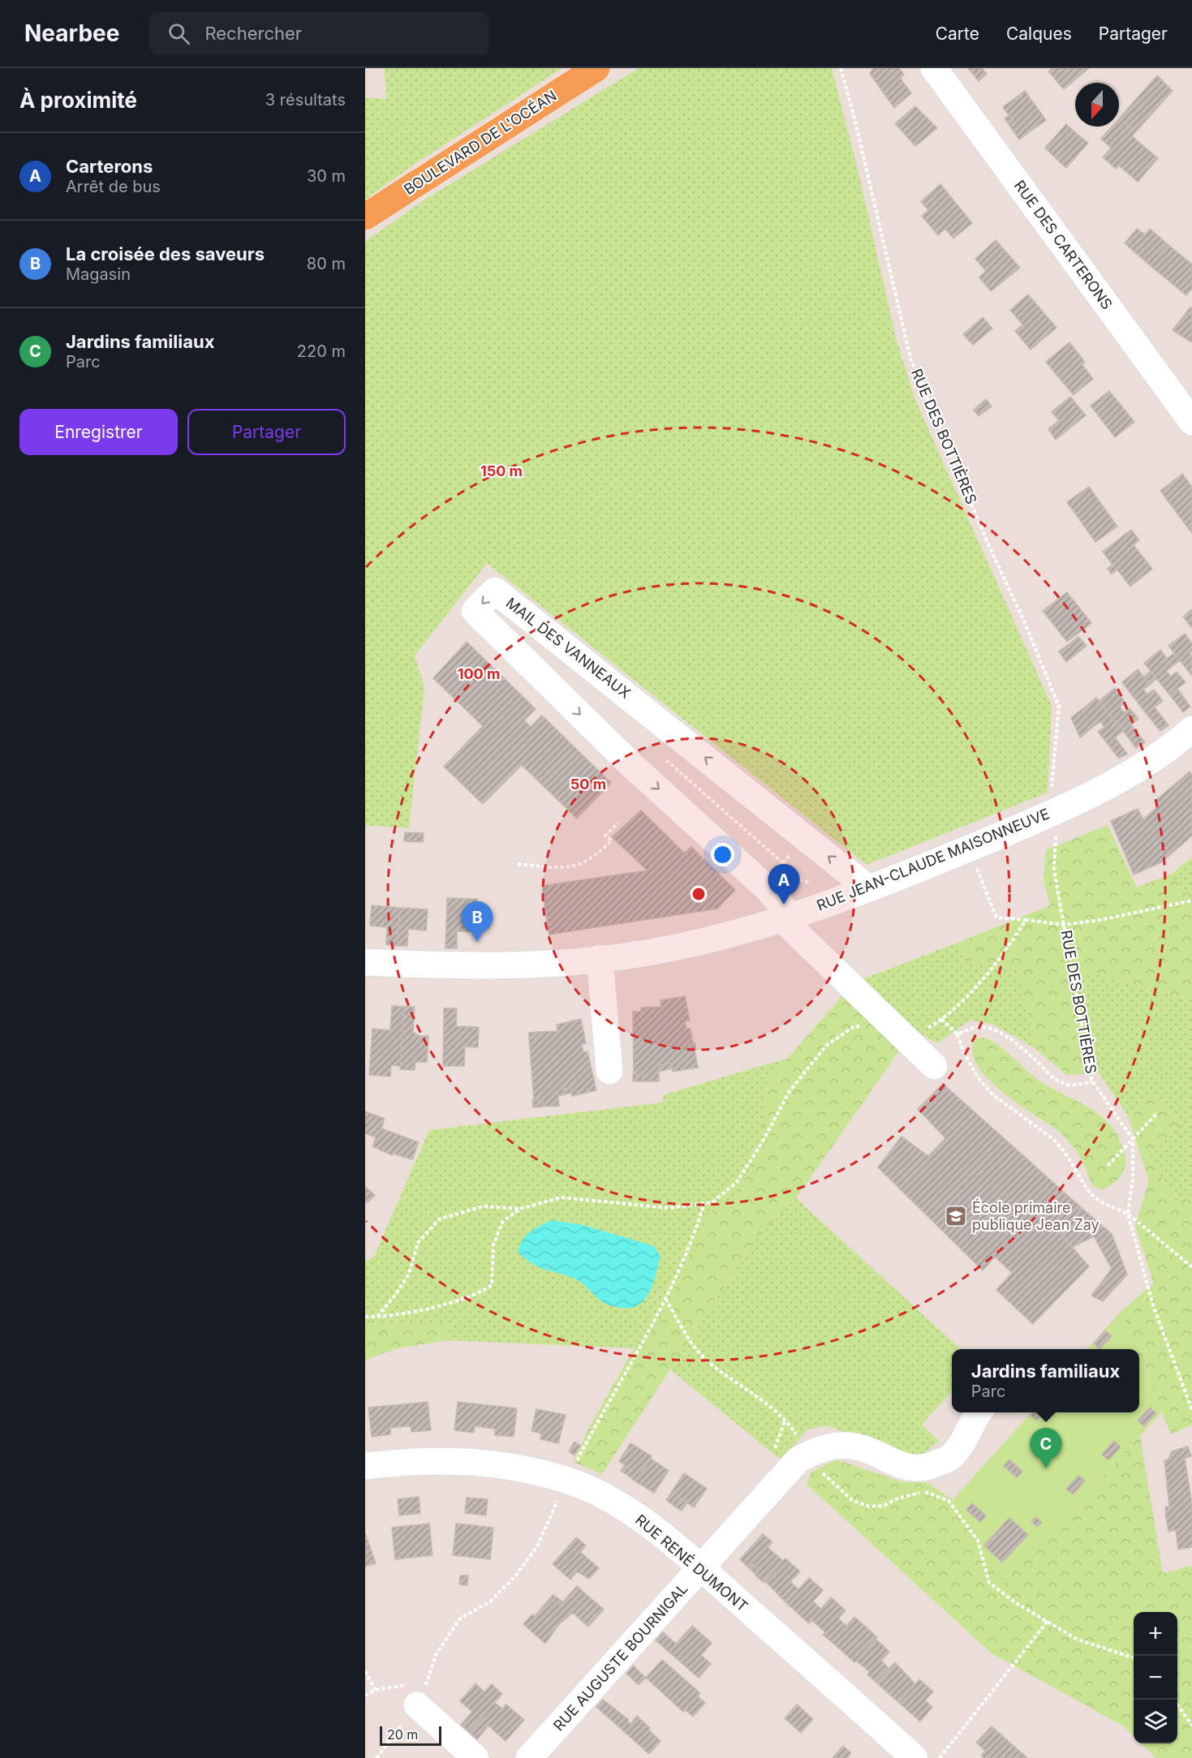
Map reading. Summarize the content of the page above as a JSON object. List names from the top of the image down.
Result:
{
  "streets": {
    "main road": ["BOULEVARD DE L'OCÉAN"],
    "street": [
      "RUE DES CARTERONS",
      "MAIL DES VANNEAUX",
      "RUE JEAN-CLAUDE MAISONNEUVE",
      "RUE RENÉ DUMONT",
      "RUE AUGUSTE BOURNIGAL"
    ],
    "path": ["RUE DES BOTTIÈRES"]
  },
  "crossings": [
    ["MAIL DES VANNEAUX", "RUE JEAN-CLAUDE MAISONNEUVE"],
    ["RUE RENÉ DUMONT", "RUE AUGUSTE BOURNIGAL"]
  ],
  "places": {
    "school or university": ["École primaire publique Jean Zay"]
  },
  "scale_bar": "20 m",
  "north": "bottom",
  "page": {
    "header": "Nearbee",
    "search": "Rechercher",
    "nav": ["Carte", "Calques", "Partager"],
    "heading": ["À proximité", "3 résultats"],
    "list": [
      {
        "mark": "A",
        "name": "Carterons",
        "note": "Arrêt de bus",
        "value": "30 m"
      },
      {
        "mark": "B",
        "name": "La croisée des saveurs",
        "note": "Magasin",
        "value": "80 m"
      },
      {
        "mark": "C",
        "name": "Jardins familiaux",
        "note": "Parc",
        "value": "220 m"
      }
    ],
    "buttons": ["Enregistrer", "Partager"],
    "pins": ["A", "B", "C"],
    "popup": ["Jardins familiaux", "Parc"],
    "map_buttons": ["+", "−"],
    "scale": "20 m"
  },
  "rings": ["150 m", "100 m", "50 m"]
}
